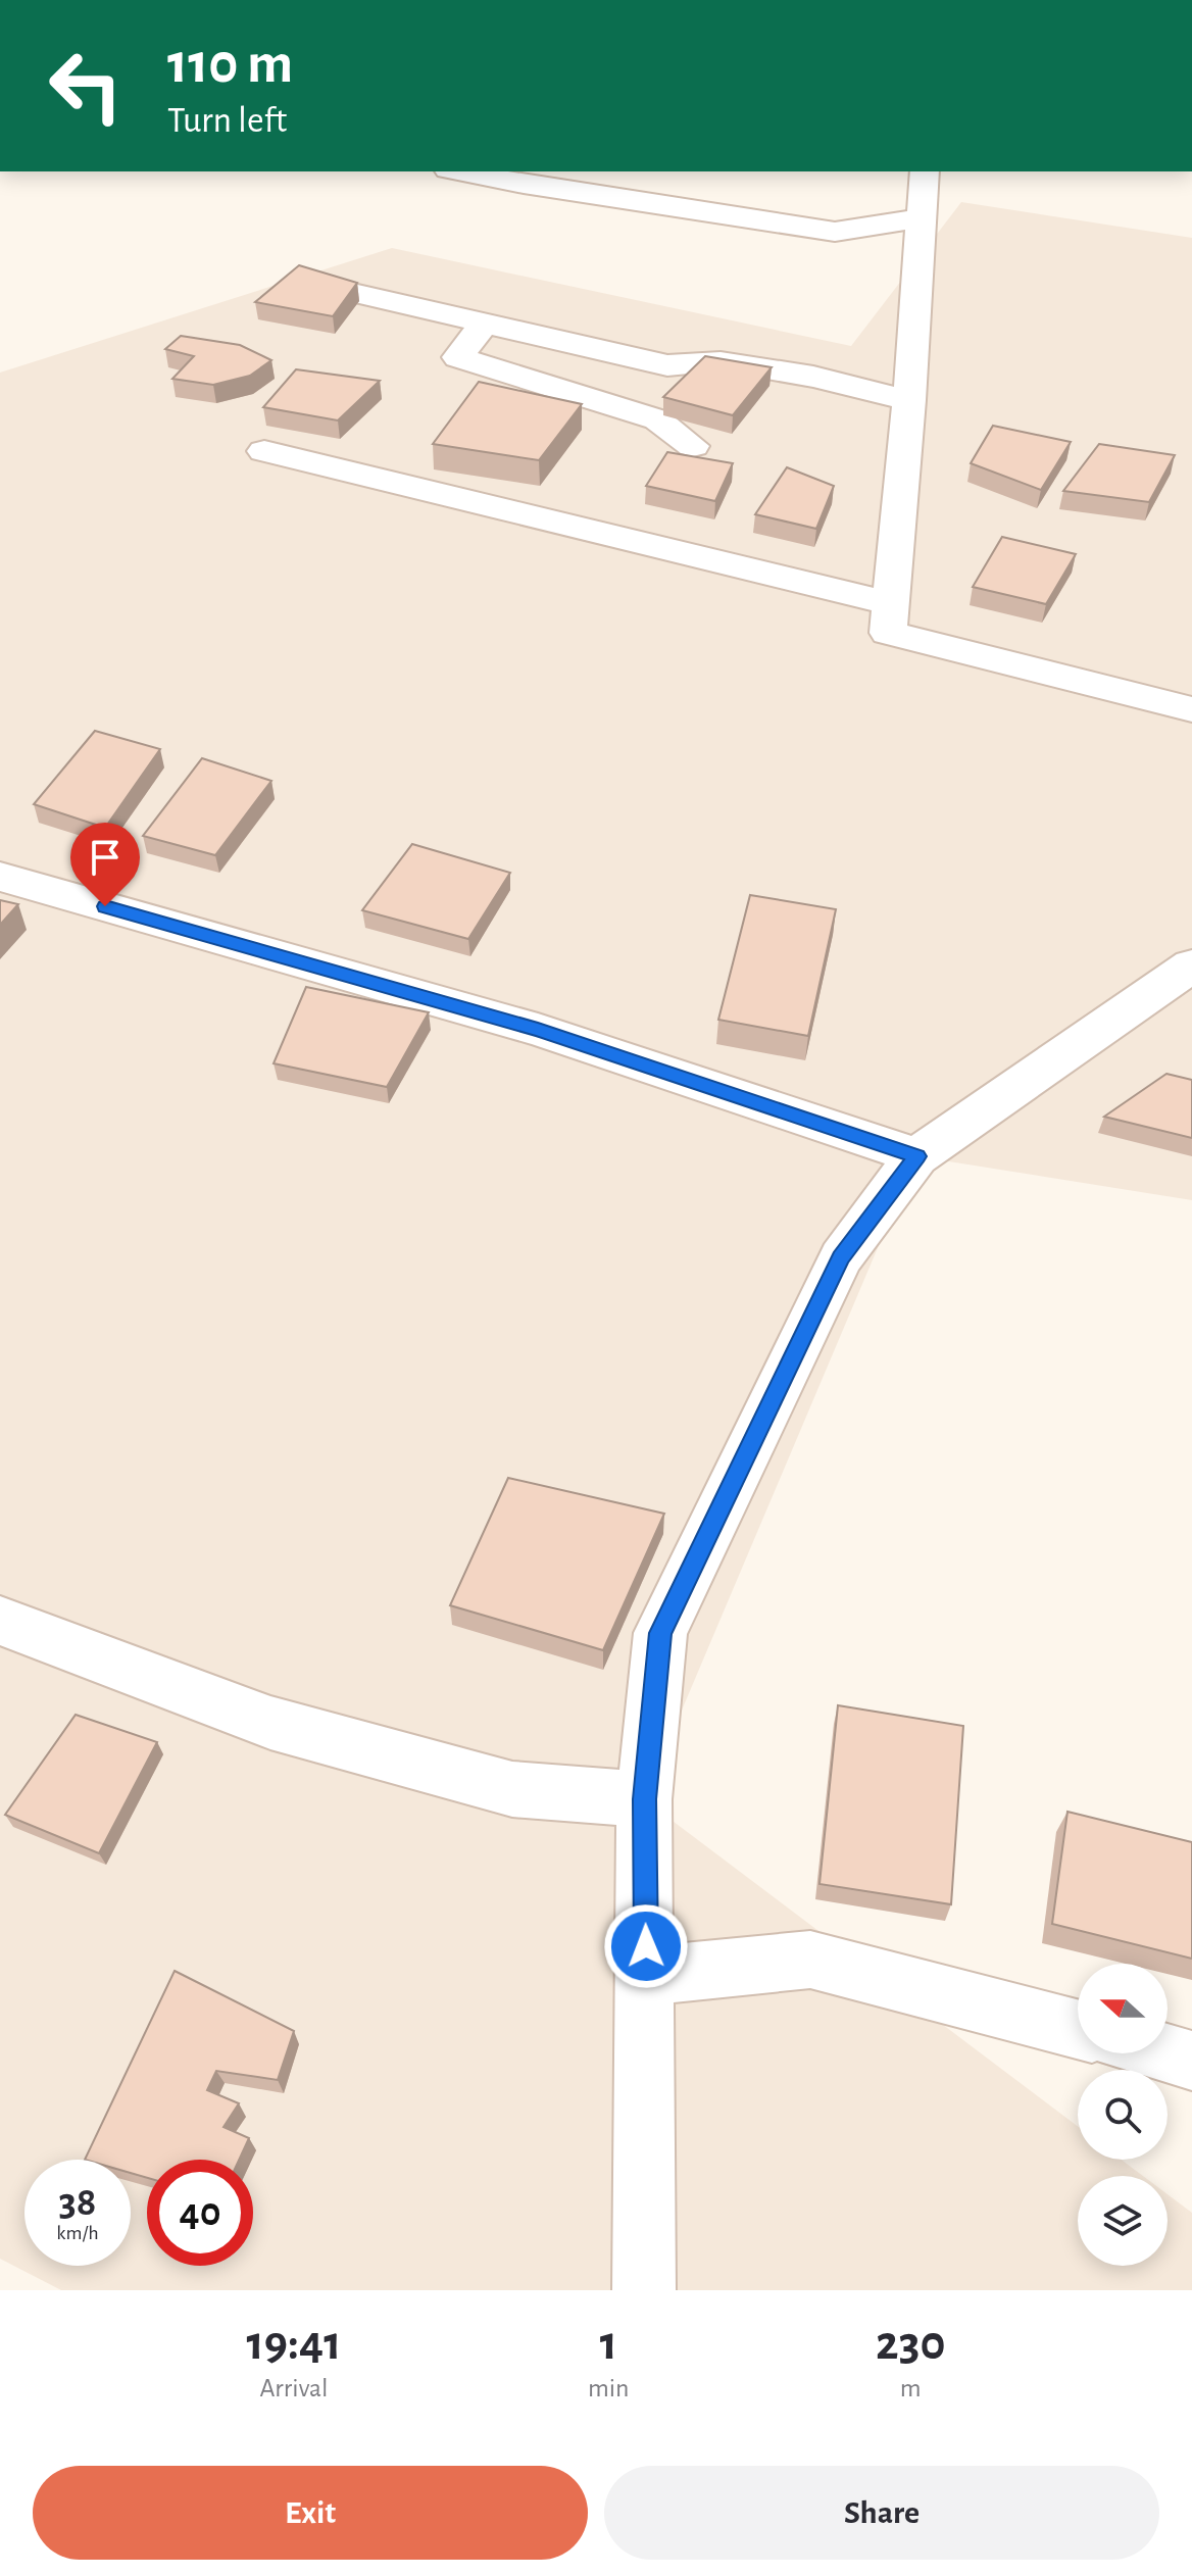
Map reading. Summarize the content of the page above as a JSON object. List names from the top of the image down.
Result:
{
  "north": "left",
  "page": {
    "turn": ["110 m", "Turn left"],
    "speed": "38 km/h",
    "limit": "40",
    "eta": [
      "19:41",
      "Arrival",
      "1",
      "min",
      "230",
      "m"
    ],
    "buttons": ["Exit", "Share"]
  }
}
